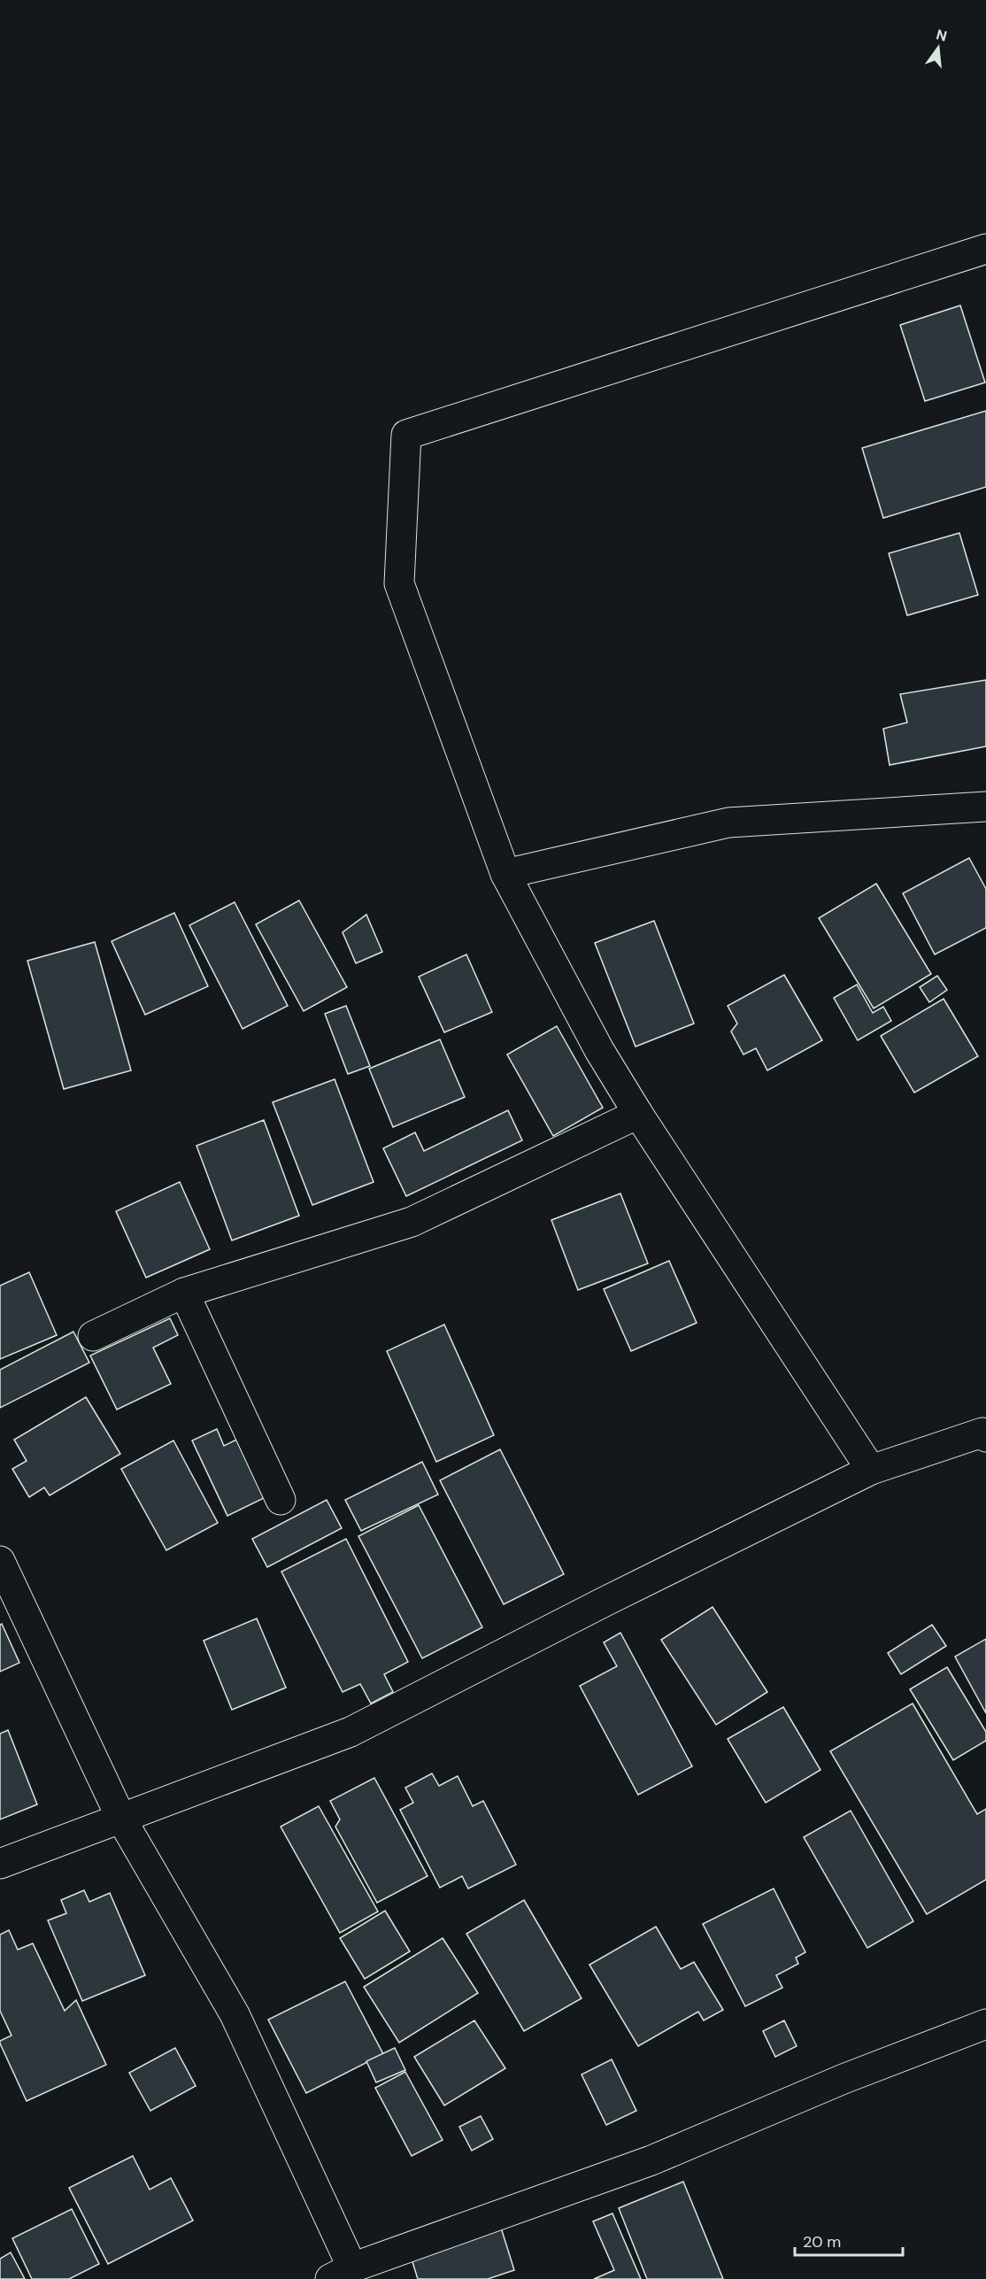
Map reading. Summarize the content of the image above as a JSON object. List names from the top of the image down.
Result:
{
  "scale_bar": "20 m",
  "north": "top"
}
